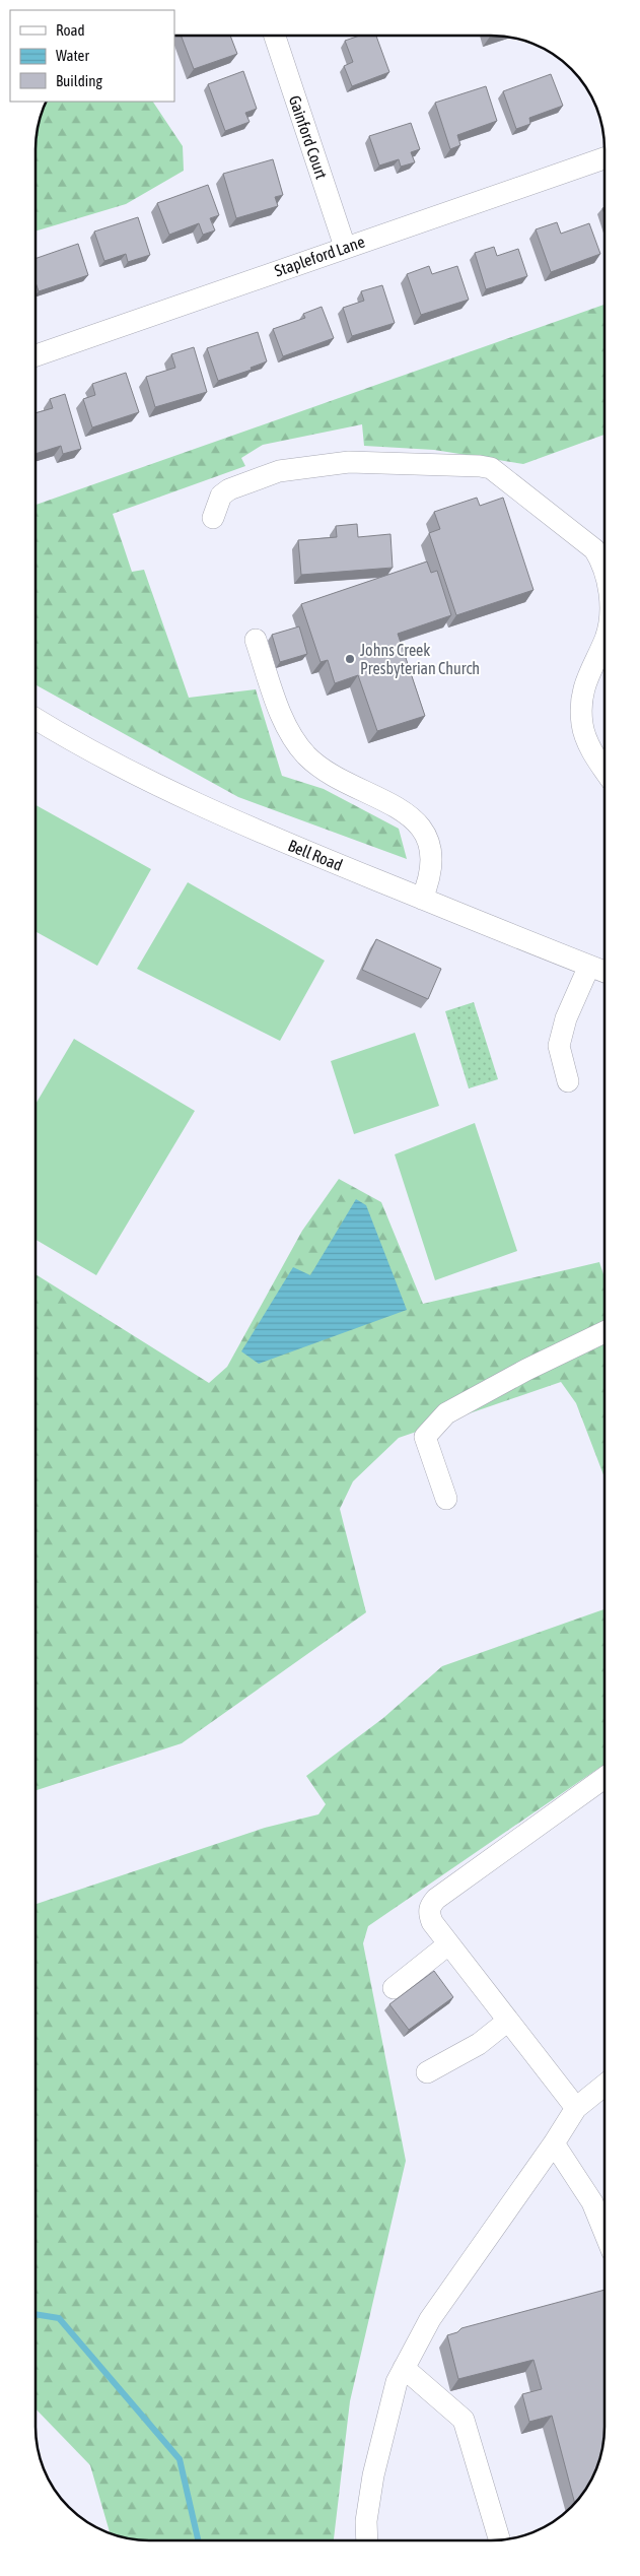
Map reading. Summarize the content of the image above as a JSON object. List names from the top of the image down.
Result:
{
  "streets": {
    "street": ["Gainford Court", "Stapleford Lane", "Bell Road"]
  },
  "crossings": [
    ["Gainford Court", "Stapleford Lane"]
  ],
  "places": ["Johns Creek Presbyterian Church"],
  "legend": ["Road", "Water", "Building"]
}
